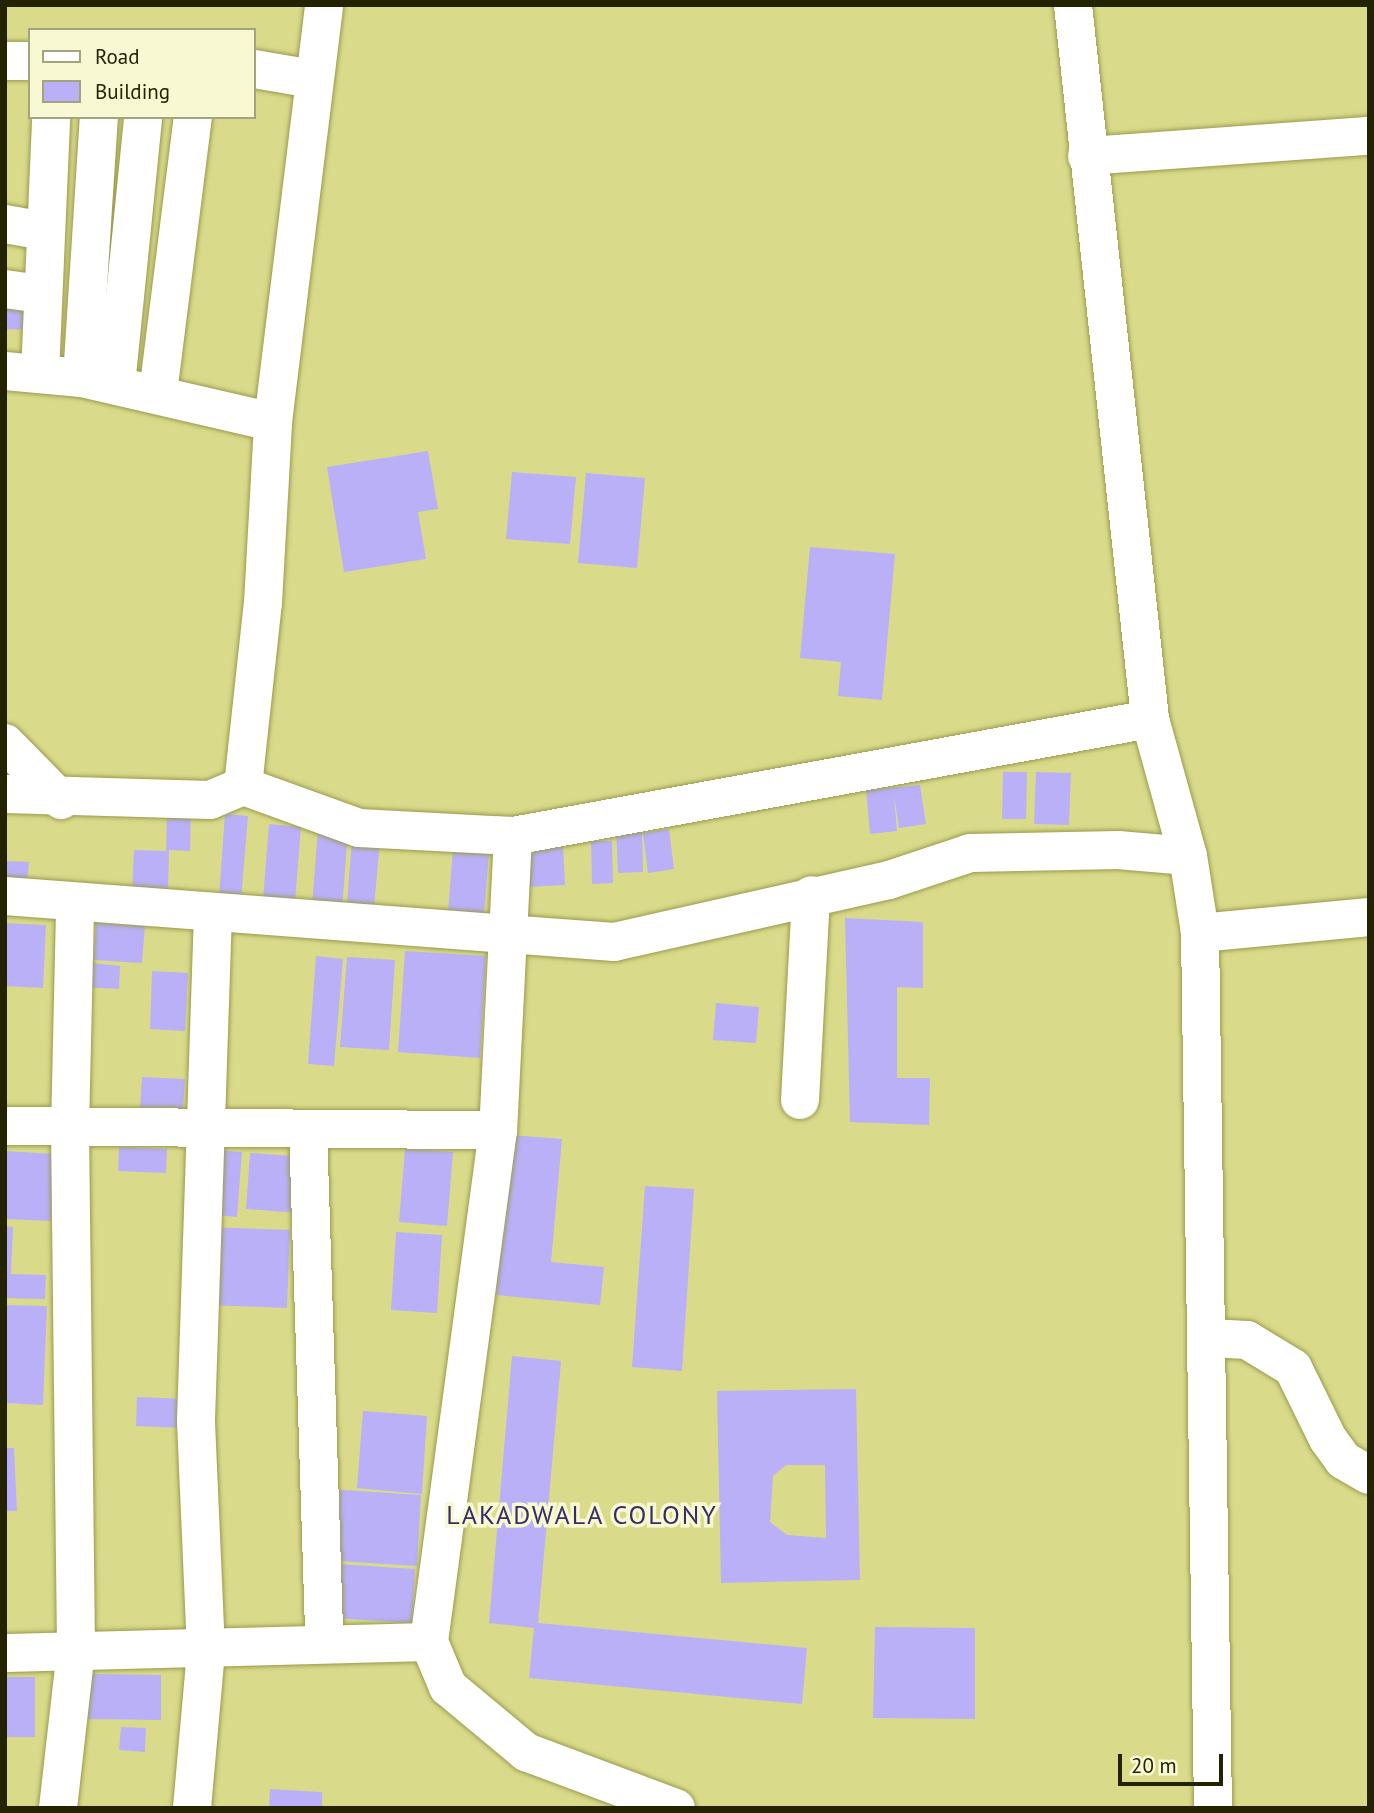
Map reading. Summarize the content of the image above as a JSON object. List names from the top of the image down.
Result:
{
  "districts": ["LAKADWALA COLONY"],
  "legend": ["Road", "Building"],
  "scale_bar": "20 m"
}
